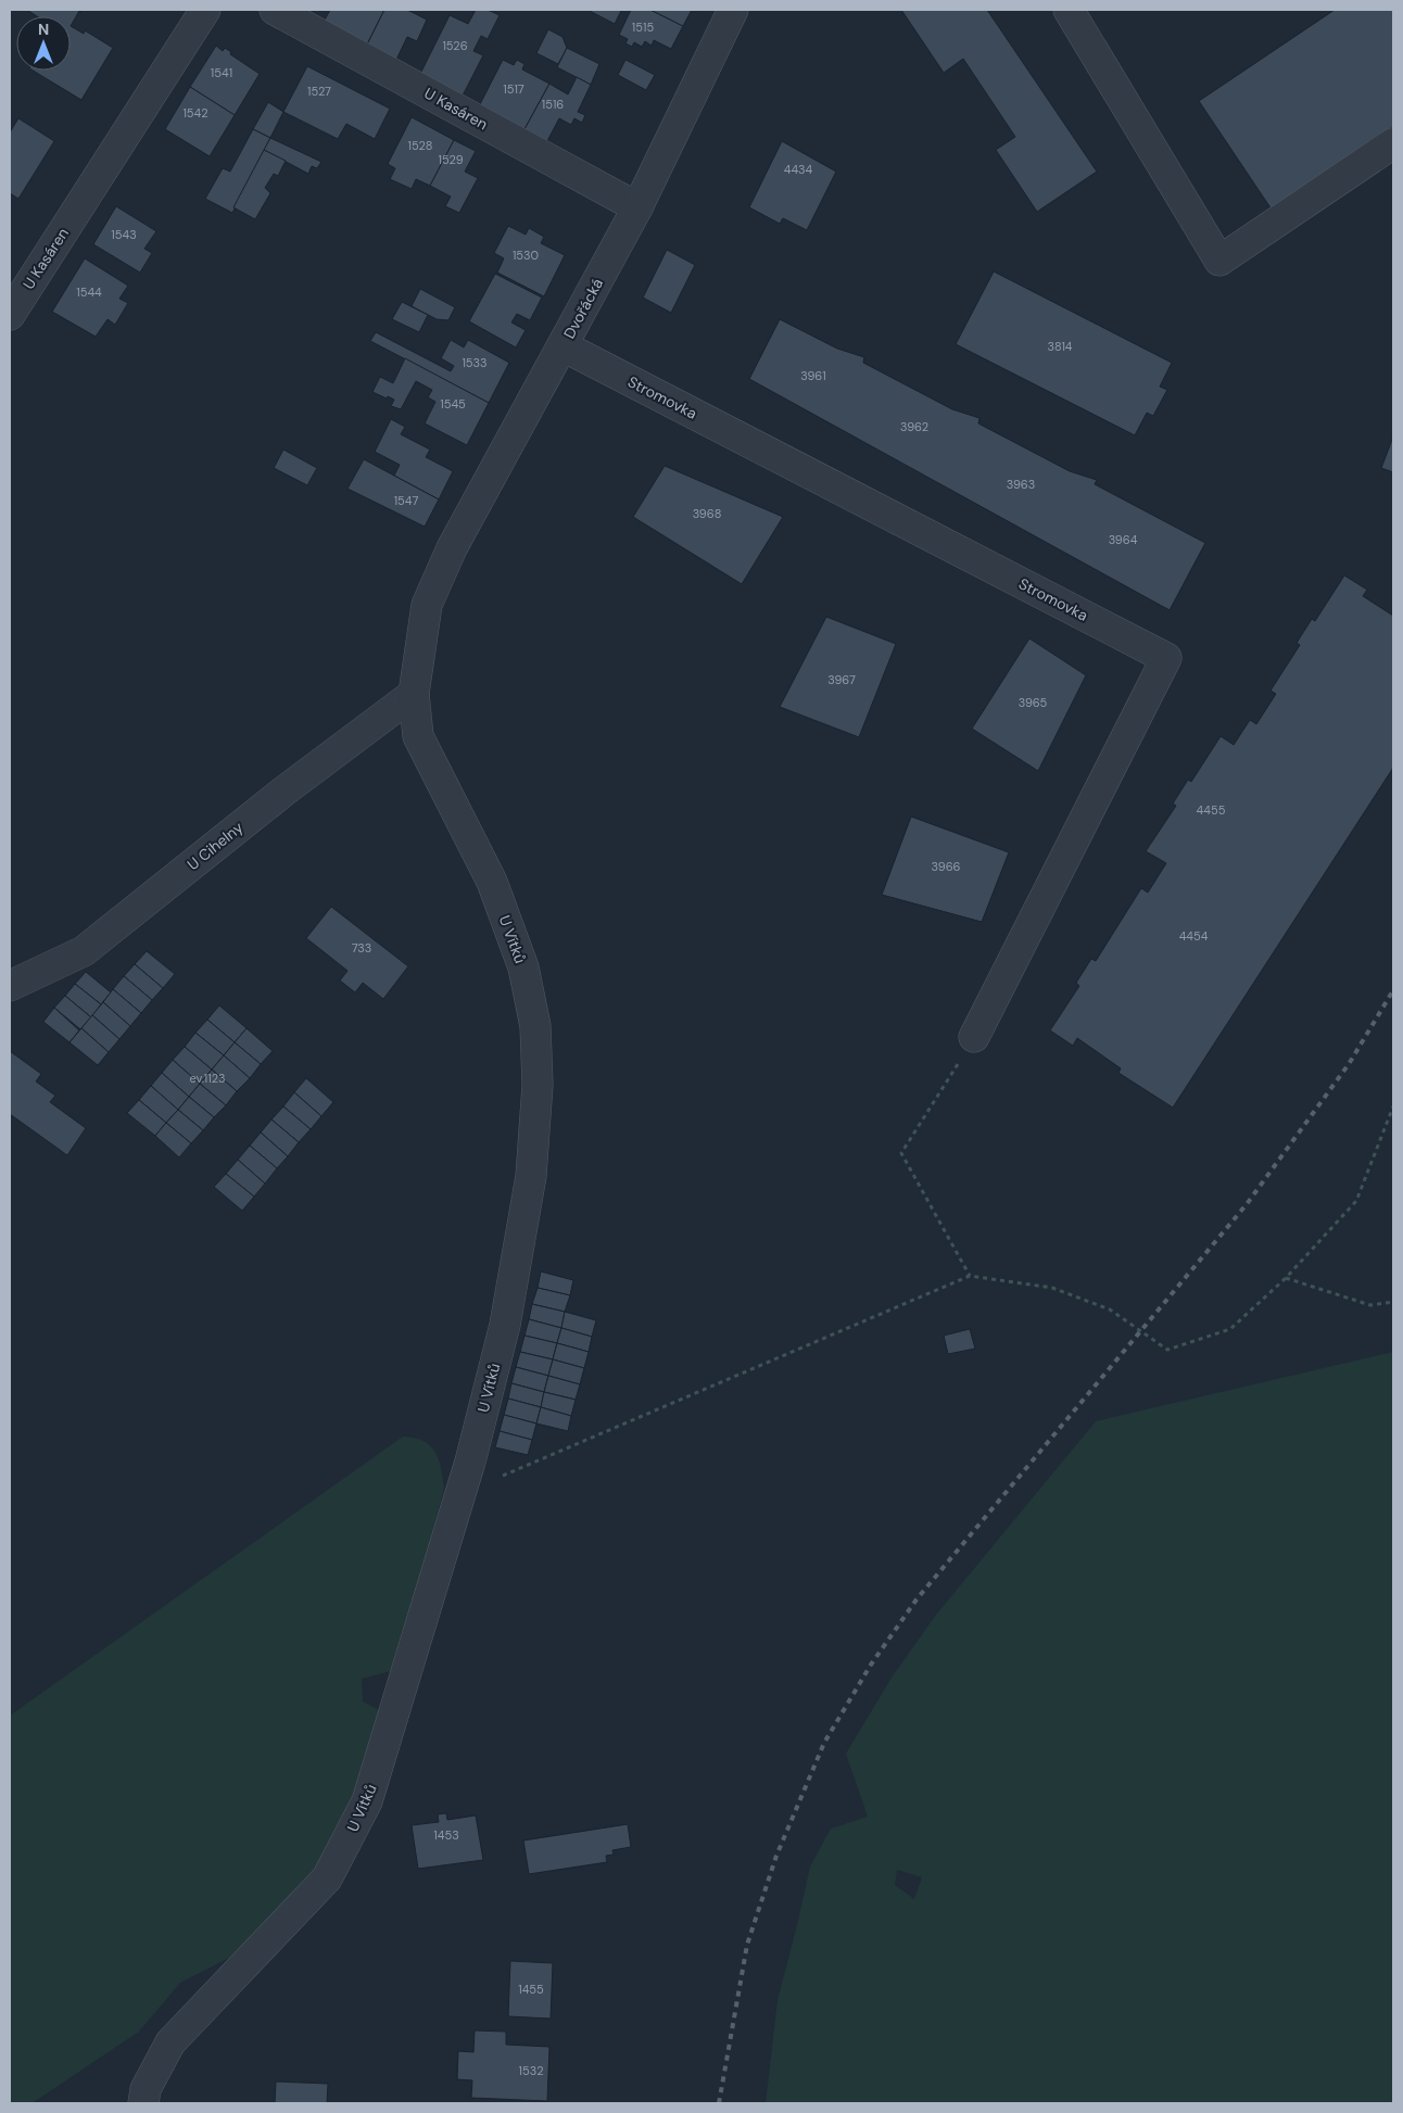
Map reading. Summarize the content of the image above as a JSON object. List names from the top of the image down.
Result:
{
  "streets": {
    "street": [
      "U Kasáren",
      "Dvořácká",
      "Stromovka",
      "U Cihelny",
      "U Vítků"
    ]
  },
  "crossings": [
    ["U Kasáren", "Dvořácká"],
    ["Dvořácká", "Stromovka"],
    ["Dvořácká", "U Vítků"],
    ["U Cihelny", "U Vítků"]
  ],
  "house_numbers": [
    "1515",
    "1526",
    "1541",
    "1517",
    "1527",
    "1516",
    "1542",
    "1528",
    "1529",
    "4434",
    "1543",
    "1530",
    "1544",
    "3814",
    "1533",
    "3961",
    "1545",
    "3962",
    "3963",
    "1547",
    "3968",
    "3964",
    "3967",
    "3965",
    "4455",
    "3966",
    "4454",
    "733",
    "ev.1123",
    "1453",
    "1455",
    "1532"
  ],
  "north": "top"
}
